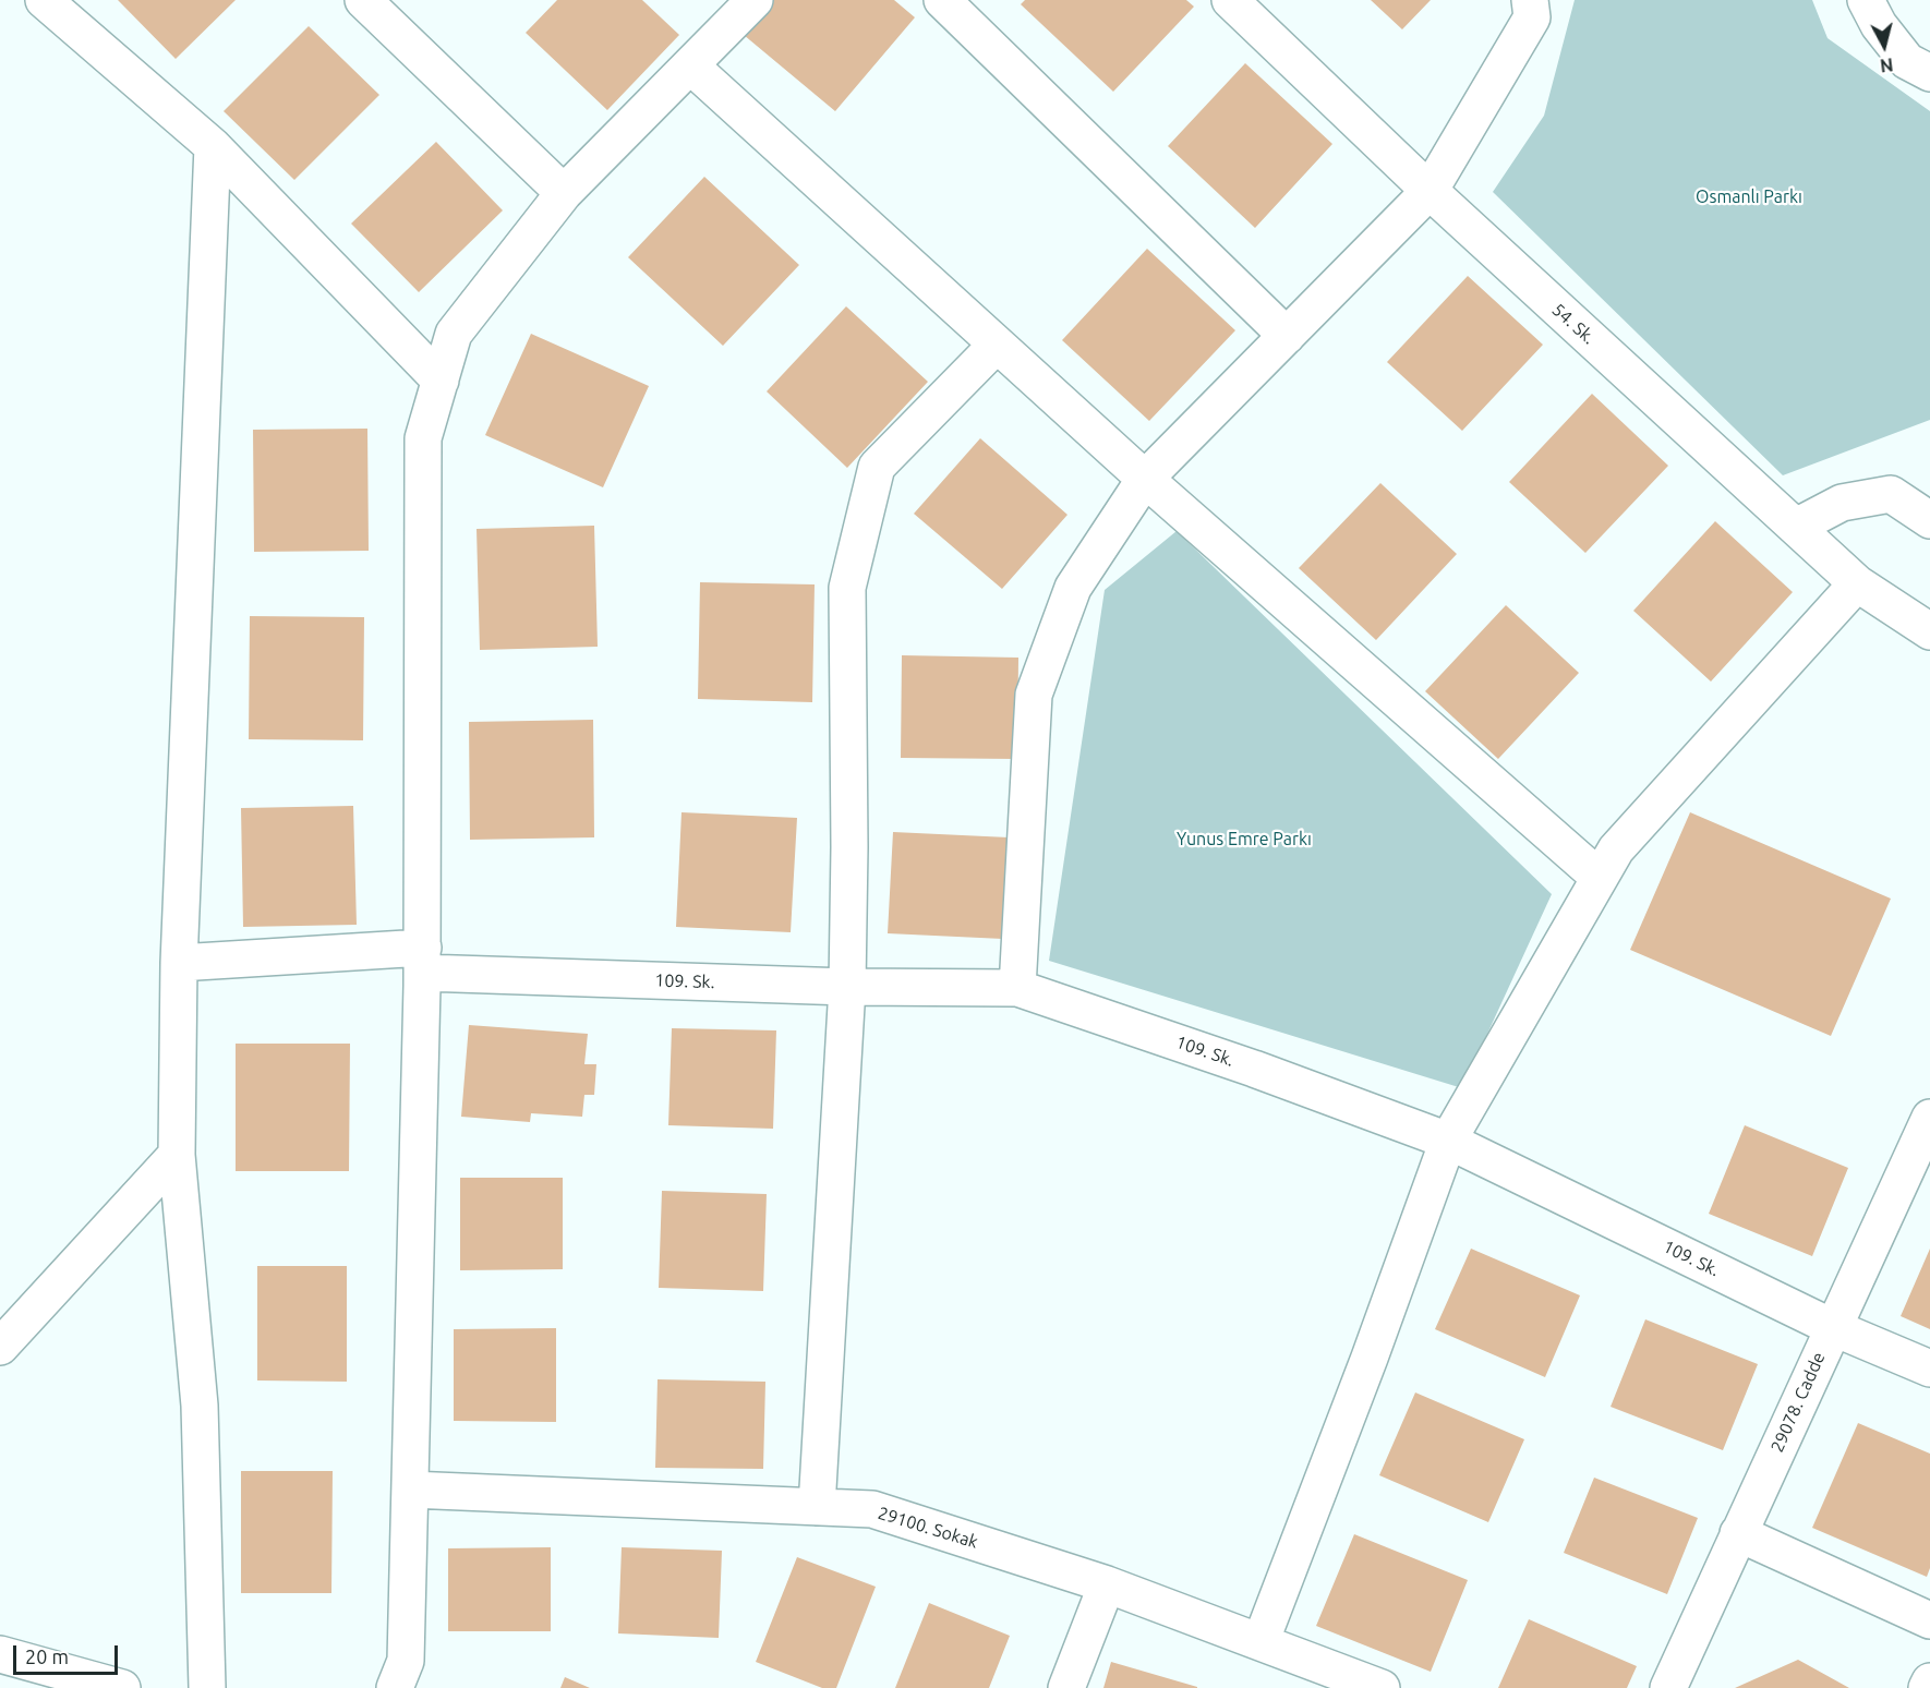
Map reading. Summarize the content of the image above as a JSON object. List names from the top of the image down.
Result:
{
  "streets": {
    "street": [
      "54. Sk.",
      "109. Sk.",
      "29078. Cadde",
      "29100. Sokak"
    ]
  },
  "crossings": [
    ["109. Sk.", "29078. Cadde"]
  ],
  "parks": ["Osmanlı Parkı", "Yunus Emre Parkı"],
  "scale_bar": "20 m",
  "north": "bottom"
}
